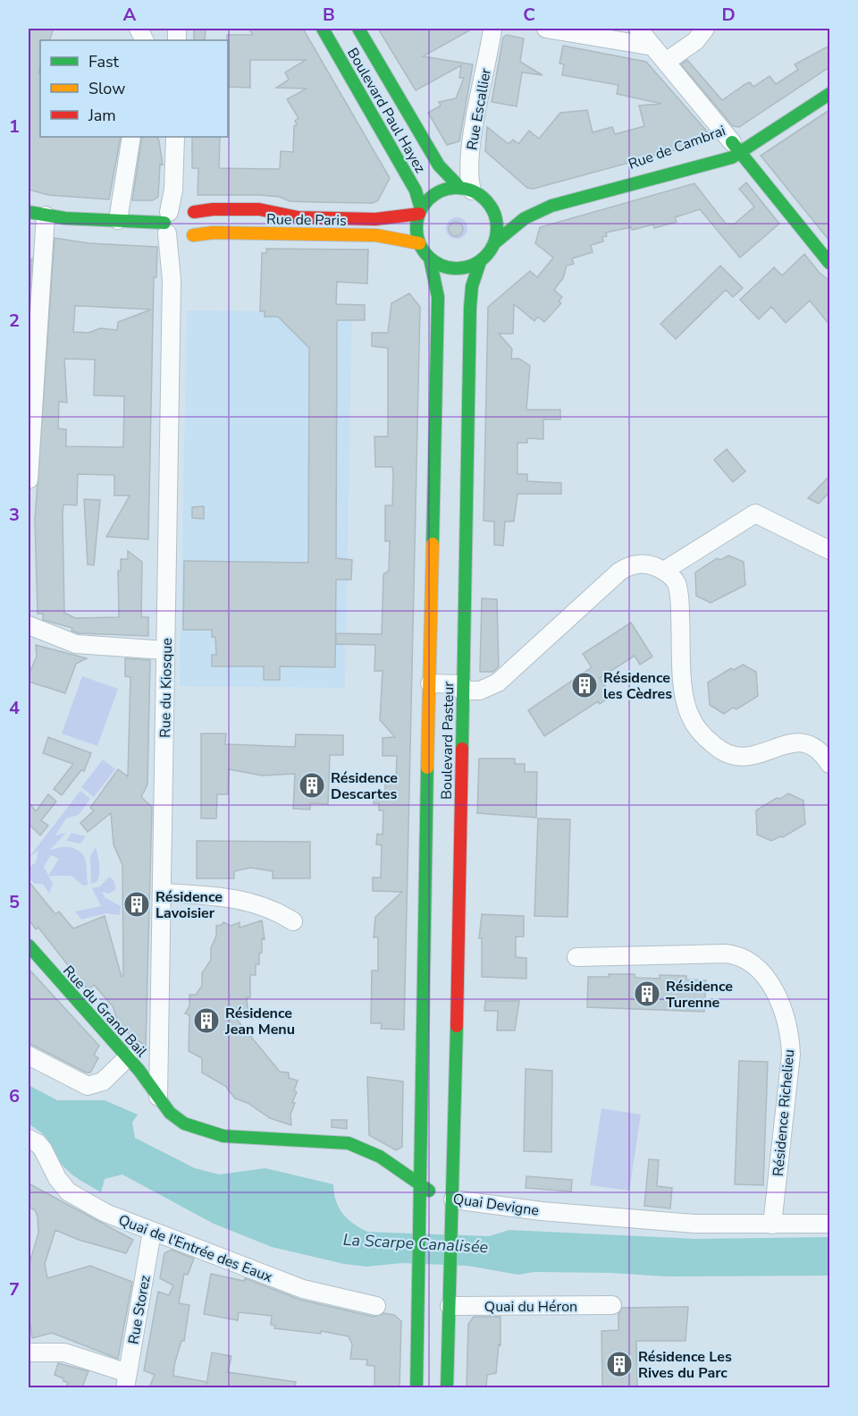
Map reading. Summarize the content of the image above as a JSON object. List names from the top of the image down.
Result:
{
  "streets": {
    "main road": [
      "Boulevard Paul Hayez",
      "Rue de Cambrai",
      "Rue de Paris",
      "Boulevard Pasteur",
      "Rue du Grand Bail",
      "Quai Devigne"
    ],
    "street": [
      "Rue Escallier",
      "Rue du Kiosque",
      "Résidence Richelieu",
      "Quai de l'Entrée des Eaux",
      "Quai du Héron",
      "Rue Storez"
    ]
  },
  "crossings": [
    ["Rue Escallier", "Boulevard Paul Hayez"],
    ["Rue Escallier", "Rue de Cambrai"],
    ["Rue Escallier", "Rue de Paris"],
    ["Rue Escallier", "Boulevard Pasteur"],
    ["Boulevard Paul Hayez", "Rue de Cambrai"],
    ["Boulevard Paul Hayez", "Rue de Paris"],
    ["Boulevard Paul Hayez", "Boulevard Pasteur"],
    ["Rue de Cambrai", "Rue de Paris"],
    ["Rue de Cambrai", "Boulevard Pasteur"],
    ["Rue de Paris", "Rue du Kiosque"],
    ["Rue de Paris", "Boulevard Pasteur"],
    ["Rue du Kiosque", "Rue du Grand Bail"],
    ["Rue du Kiosque", "Quai Devigne"],
    ["Boulevard Pasteur", "Quai Devigne"],
    ["Boulevard Pasteur", "Quai du Héron"],
    ["Rue du Grand Bail", "Quai Devigne"],
    ["Résidence Richelieu", "Quai Devigne"],
    ["Quai de l'Entrée des Eaux", "Rue Storez"]
  ],
  "water": ["La Scarpe Canalisée"],
  "places": {
    "building": [
      "Résidence les Cèdres",
      "Résidence Descartes",
      "Résidence Lavoisier",
      "Résidence Turenne",
      "Résidence Jean Menu",
      "Résidence Les Rives du Parc"
    ]
  },
  "legend": ["Fast", "Slow", "Jam"],
  "grid": {
    "columns": [
      "A",
      "B",
      "C",
      "D"
    ],
    "rows": [
      "1",
      "2",
      "3",
      "4",
      "5",
      "6",
      "7"
    ]
  }
}
